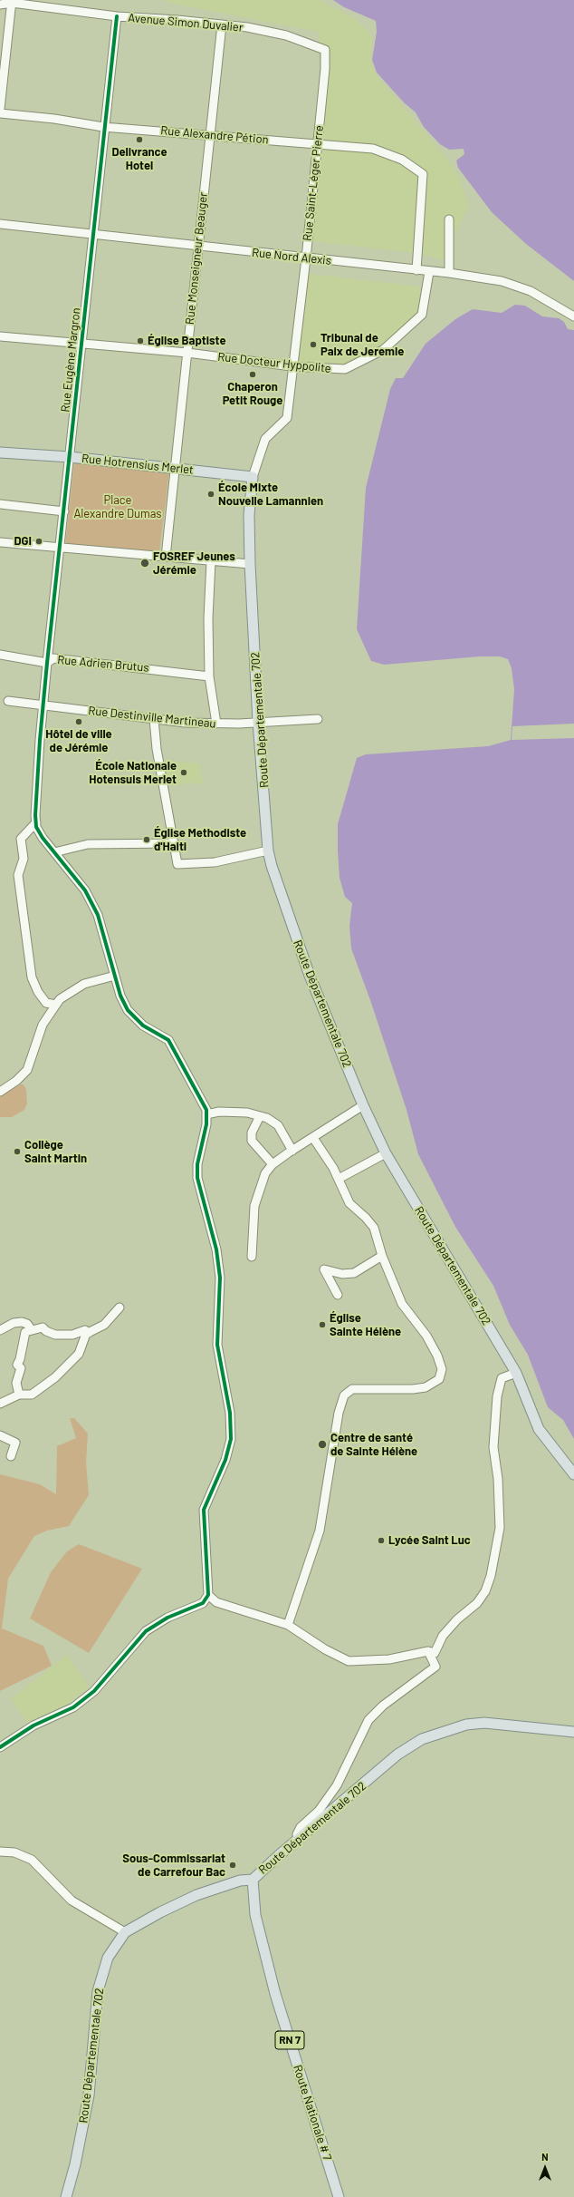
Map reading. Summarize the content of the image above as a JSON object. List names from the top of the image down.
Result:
{
  "streets": {
    "main road": [
      "Rue Hotrensius Merlet",
      "Route Départementale 702",
      "RN 7",
      "Route Nationale # 7"
    ],
    "street": [
      "Avenue Simon Duvalier",
      "Rue Alexandre Pétion",
      "Rue Saint-Léger Pierre",
      "Rue Nord Alexis",
      "Rue Monseigneur Beauger",
      "Rue Eugène Margron",
      "Rue Docteur Hyppolite",
      "Rue Adrien Brutus",
      "Rue Destinville Martineau"
    ]
  },
  "crossings": [
    ["Avenue Simon Duvalier", "Rue Saint-Léger Pierre"],
    ["Avenue Simon Duvalier", "Rue Monseigneur Beauger"],
    ["Avenue Simon Duvalier", "Rue Eugène Margron"],
    ["Rue Alexandre Pétion", "Rue Saint-Léger Pierre"],
    ["Rue Alexandre Pétion", "Rue Nord Alexis"],
    ["Rue Alexandre Pétion", "Rue Monseigneur Beauger"],
    ["Rue Alexandre Pétion", "Rue Eugène Margron"],
    ["Rue Saint-Léger Pierre", "Rue Nord Alexis"],
    ["Rue Saint-Léger Pierre", "Rue Docteur Hyppolite"],
    ["Rue Saint-Léger Pierre", "Rue Hotrensius Merlet"],
    ["Rue Saint-Léger Pierre", "Route Départementale 702"],
    ["Rue Nord Alexis", "Rue Monseigneur Beauger"],
    ["Rue Nord Alexis", "Rue Eugène Margron"],
    ["Rue Nord Alexis", "Rue Docteur Hyppolite"],
    ["Rue Monseigneur Beauger", "Rue Docteur Hyppolite"],
    ["Rue Monseigneur Beauger", "Rue Hotrensius Merlet"],
    ["Rue Eugène Margron", "Rue Docteur Hyppolite"],
    ["Rue Eugène Margron", "Rue Hotrensius Merlet"],
    ["Rue Eugène Margron", "Rue Adrien Brutus"],
    ["Rue Eugène Margron", "Rue Destinville Martineau"],
    ["Rue Hotrensius Merlet", "Route Départementale 702"],
    ["Rue Destinville Martineau", "Route Départementale 702"],
    ["Route Départementale 702", "Route Nationale # 7"]
  ],
  "parks": ["Place Alexandre Dumas"],
  "places": [
    "Delivrance Hotel",
    "Église Baptiste",
    "Tribunal de Paix de Jeremie",
    "Chaperon Petit Rouge",
    "École Mixte Nouvelle Lamannien",
    "DGI",
    "FOSREF Jeunes Jérémie",
    "Hôtel de ville de Jérémie",
    "École Nationale Hotensuis Merlet",
    "Église Methodiste d'Haiti",
    "Collège Saint Martin",
    "Église Sainte Hélène",
    "Centre de santé de Sainte Hélène",
    "Lycée Saint Luc",
    "Sous-Commissariat de Carrefour Bac"
  ],
  "north": "top"
}
